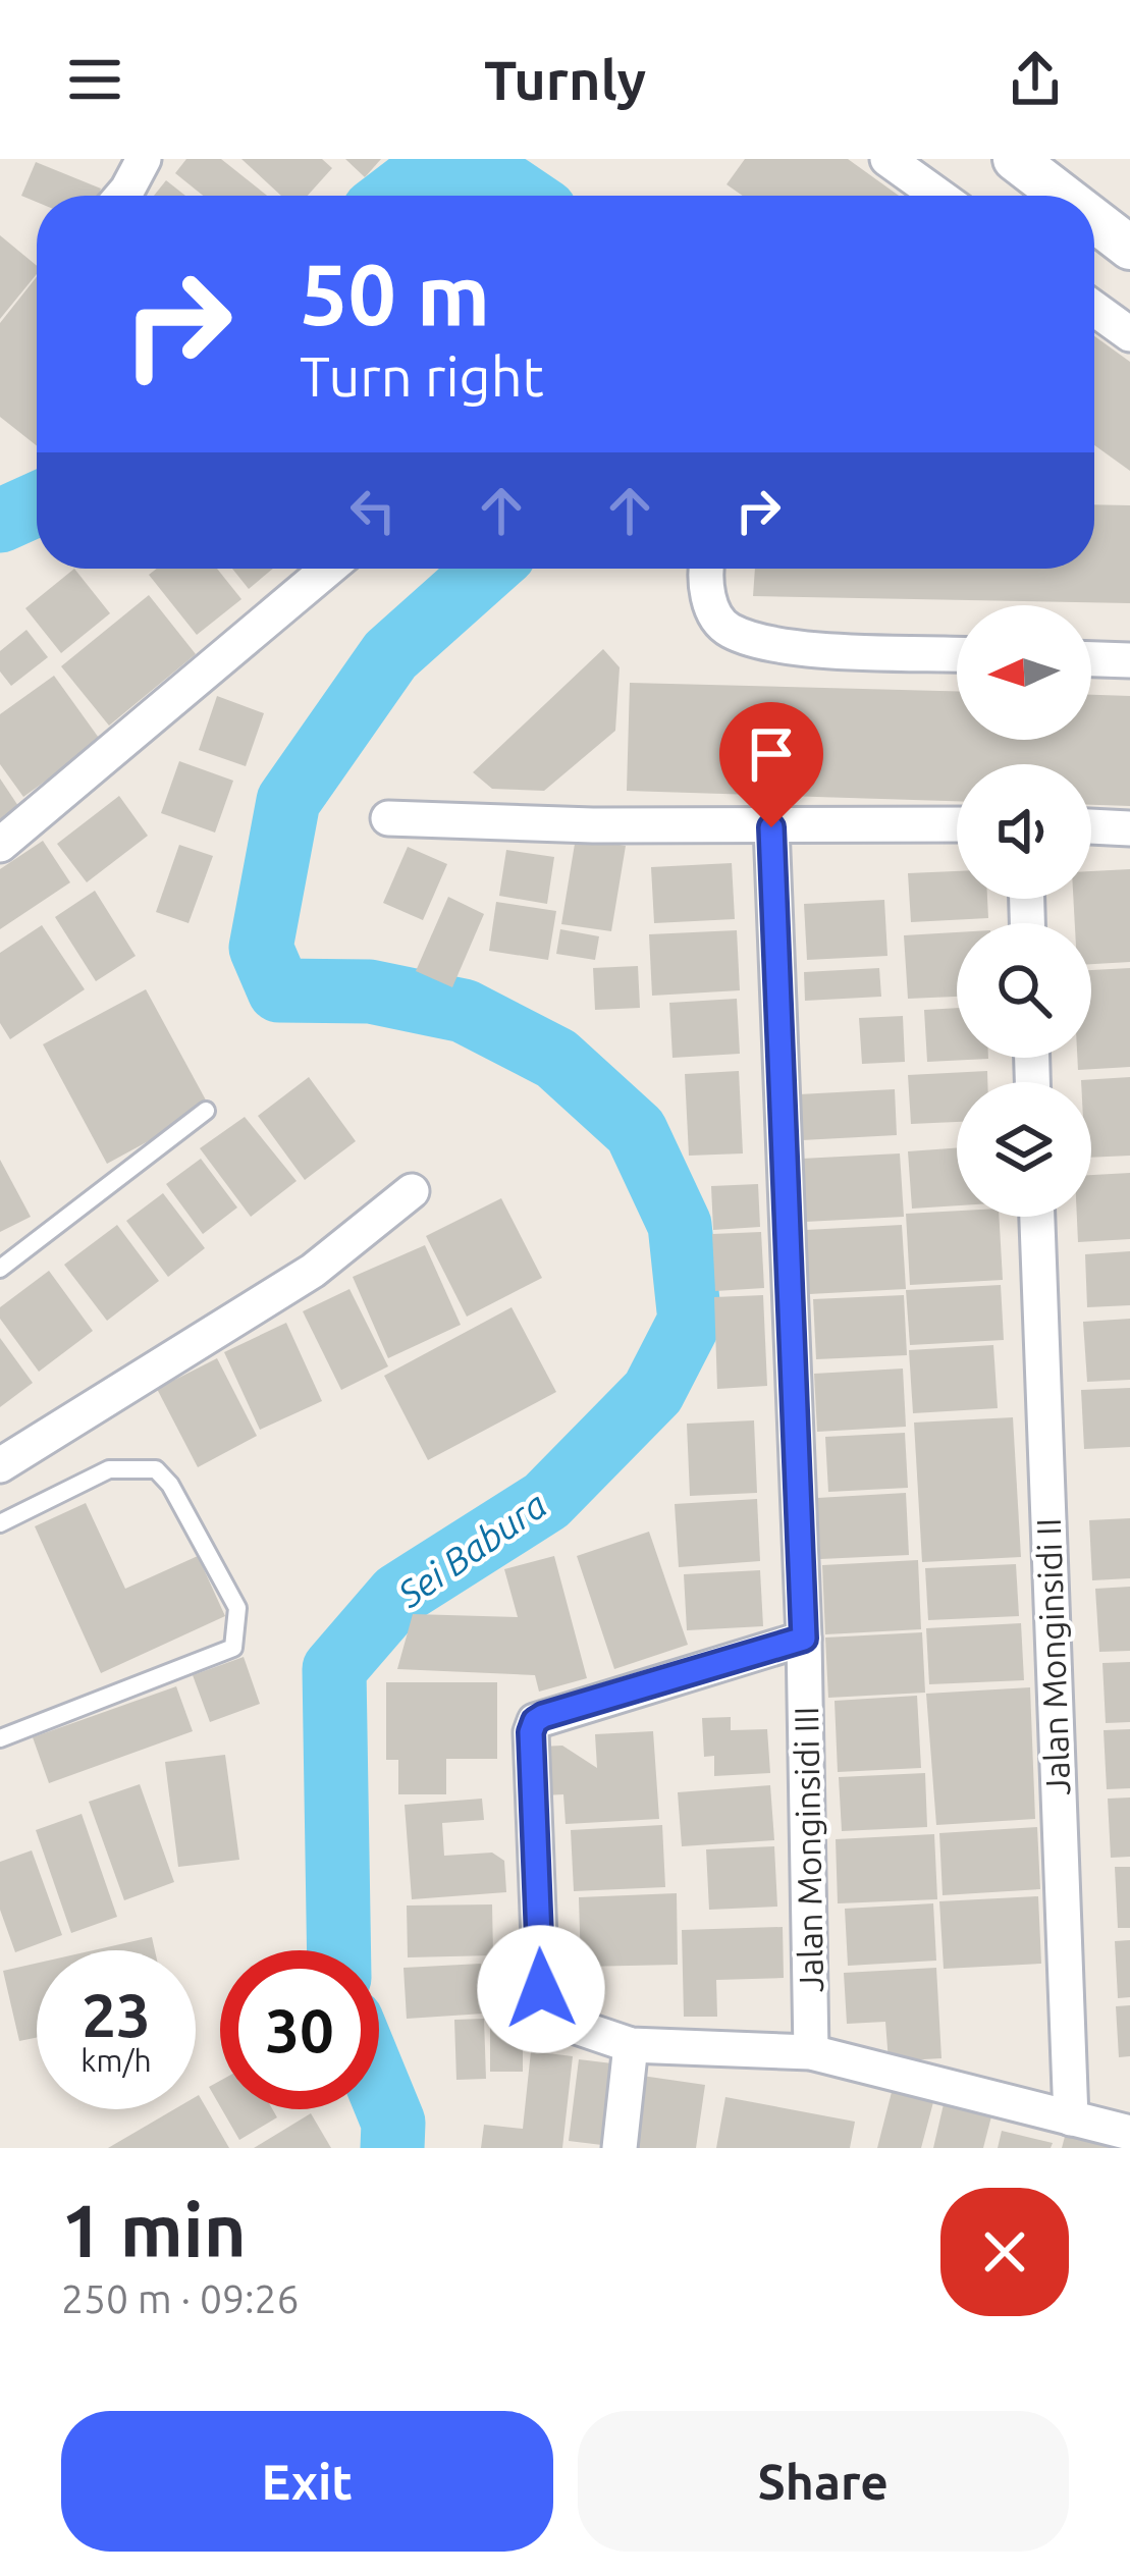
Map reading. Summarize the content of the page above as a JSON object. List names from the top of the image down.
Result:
{
  "streets": {
    "street": ["Jalan Monginsidi II", "Jalan Monginsidi III"]
  },
  "water": ["Sei Babura"],
  "north": "left",
  "page": {
    "header": "Turnly",
    "turn": ["50 m", "Turn right"],
    "speed": "23 km/h",
    "limit": "30",
    "heading": ["1 min", "250 m · 09:26"],
    "buttons": ["Exit", "Share"]
  }
}
